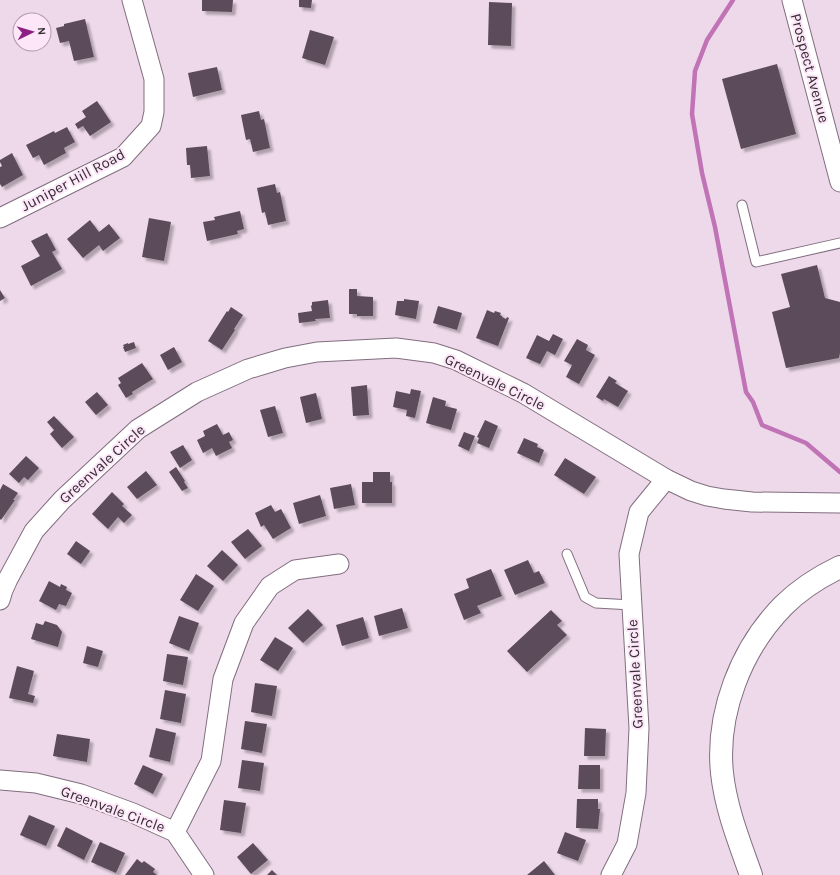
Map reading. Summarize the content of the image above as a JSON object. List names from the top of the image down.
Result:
{
  "streets": {
    "street": ["Prospect Avenue", "Juniper Hill Road", "Greenvale Circle"]
  },
  "north": "right"
}
